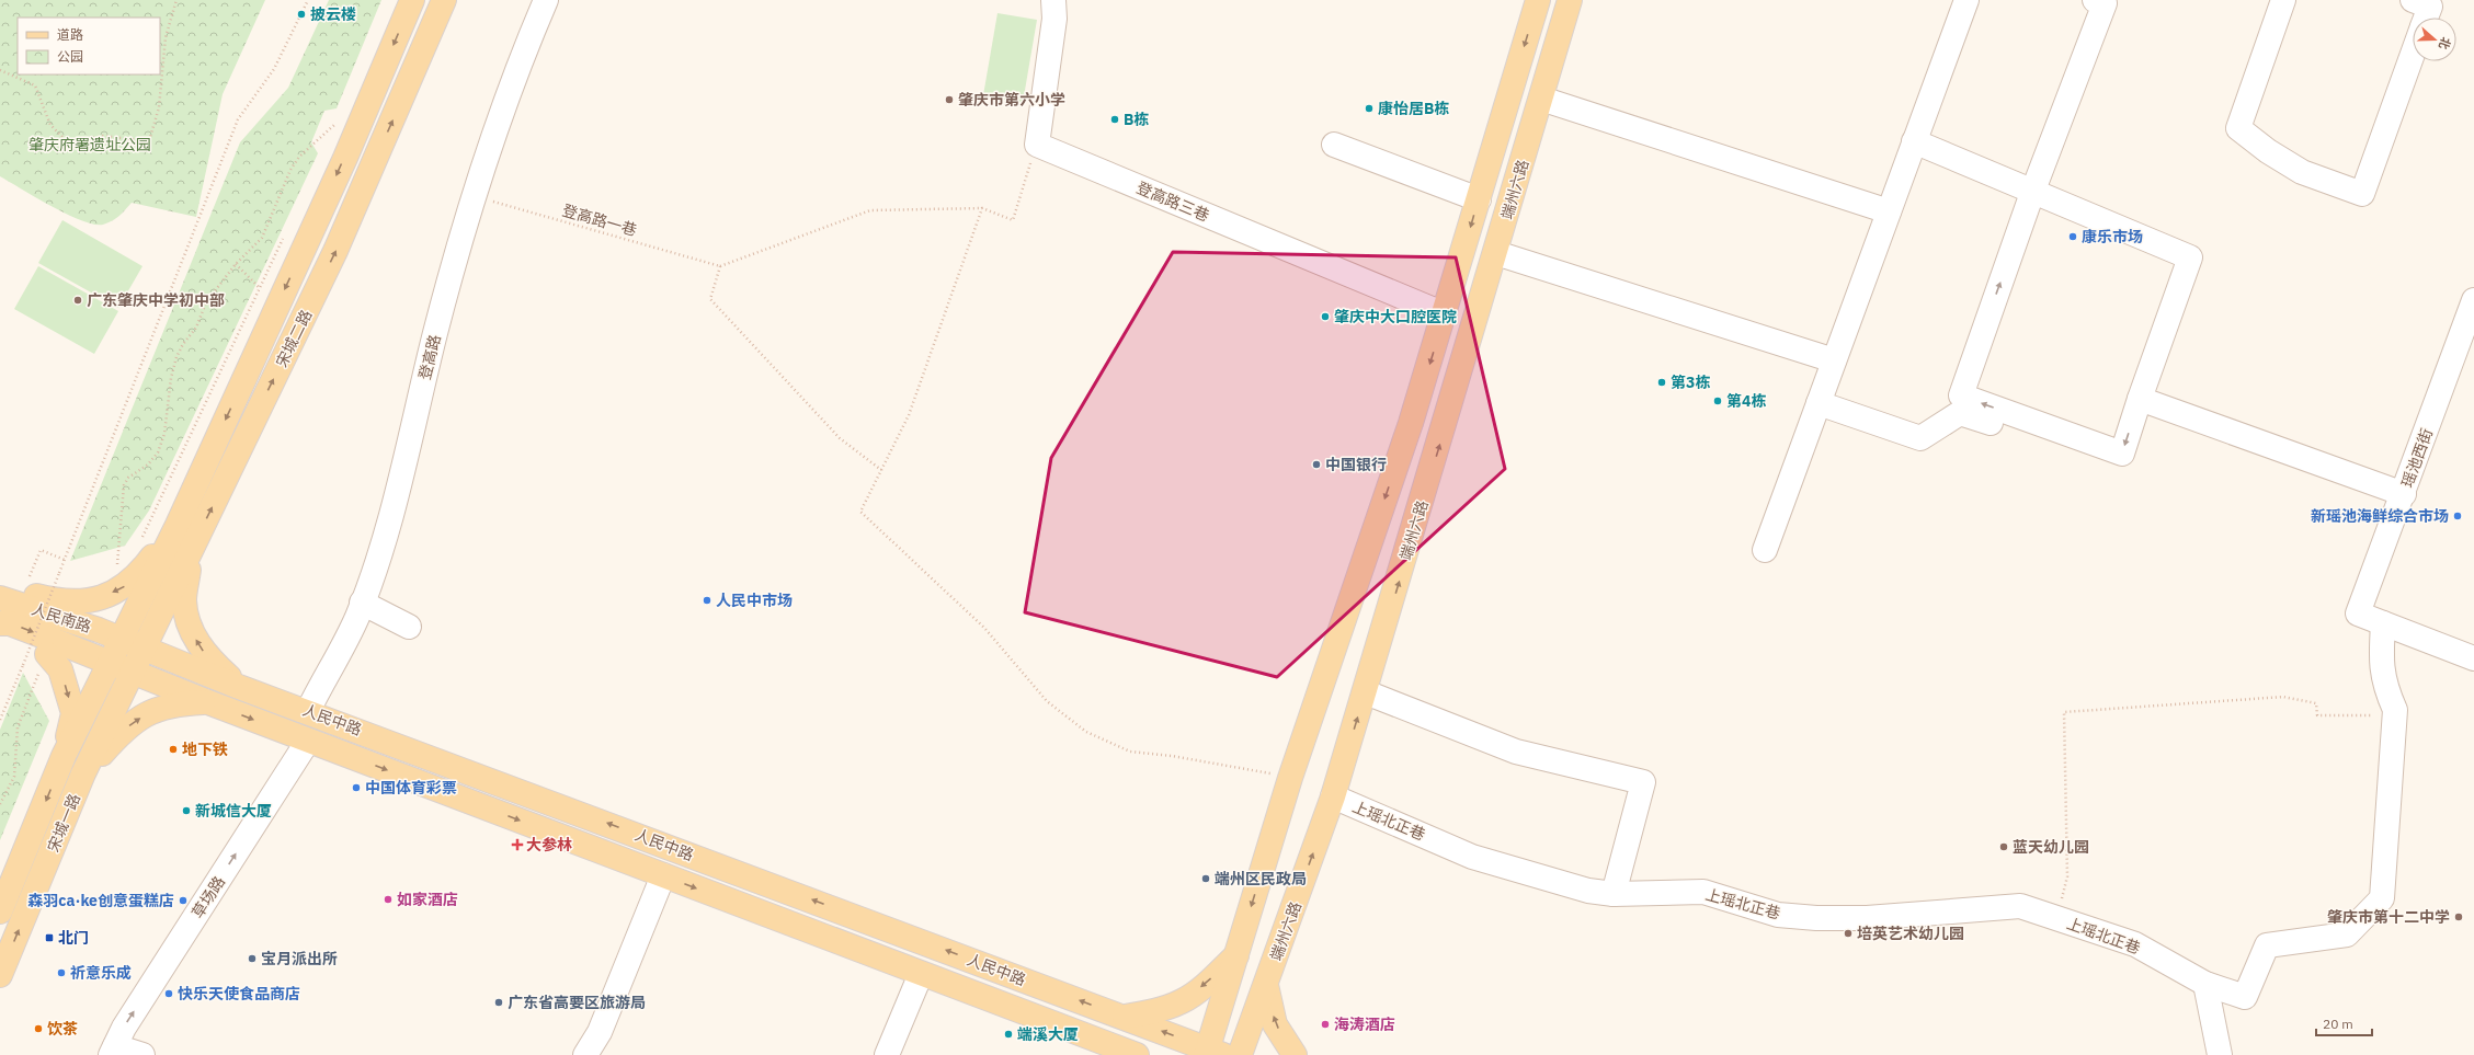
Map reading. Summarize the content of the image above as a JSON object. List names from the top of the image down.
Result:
{
  "streets": {
    "main road": [
      "端州六路",
      "宋城二路",
      "人民南路",
      "人民中路",
      "宋城一路"
    ],
    "street": [
      "登高路三巷",
      "登高路",
      "瑶池西街",
      "上瑶北正巷",
      "草场路"
    ],
    "path": ["登高路一巷"]
  },
  "crossings": [
    ["端州六路", "登高路三巷"],
    ["端州六路", "人民中路"],
    ["端州六路", "上瑶北正巷"],
    ["登高路一巷", "登高路"],
    ["宋城二路", "人民南路"],
    ["宋城二路", "人民中路"],
    ["宋城二路", "宋城一路"],
    ["登高路", "人民中路"],
    ["人民南路", "人民中路"],
    ["人民南路", "宋城一路"],
    ["人民中路", "宋城一路"],
    ["人民中路", "草场路"]
  ],
  "one_way": ["草场路"],
  "parks": ["肇庆府署遗址公园"],
  "places": {
    "other": [
      "披云楼",
      "肇庆市第六小学",
      "康怡居B栋",
      "B栋",
      "康乐市场",
      "广东肇庆中学初中部",
      "肇庆中大口腔医院",
      "第3栋",
      "第4栋",
      "中国银行",
      "新瑶池海鲜综合市场",
      "人民中市场",
      "地下铁",
      "中国体育彩票",
      "新城信大厦",
      "蓝天幼儿园",
      "端州区民政局",
      "如家酒店",
      "森羽ca·ke创意蛋糕店",
      "肇庆市第十二中学",
      "培英艺术幼儿园",
      "宝月派出所",
      "祈意乐成",
      "快乐天使食品商店",
      "广东省高要区旅游局",
      "海涛酒店",
      "饮茶",
      "端溪大厦"
    ],
    "health": ["大参林"],
    "transit": ["北门"]
  },
  "legend": ["道路", "公园"],
  "scale_bar": "20 m",
  "north": "right"
}
